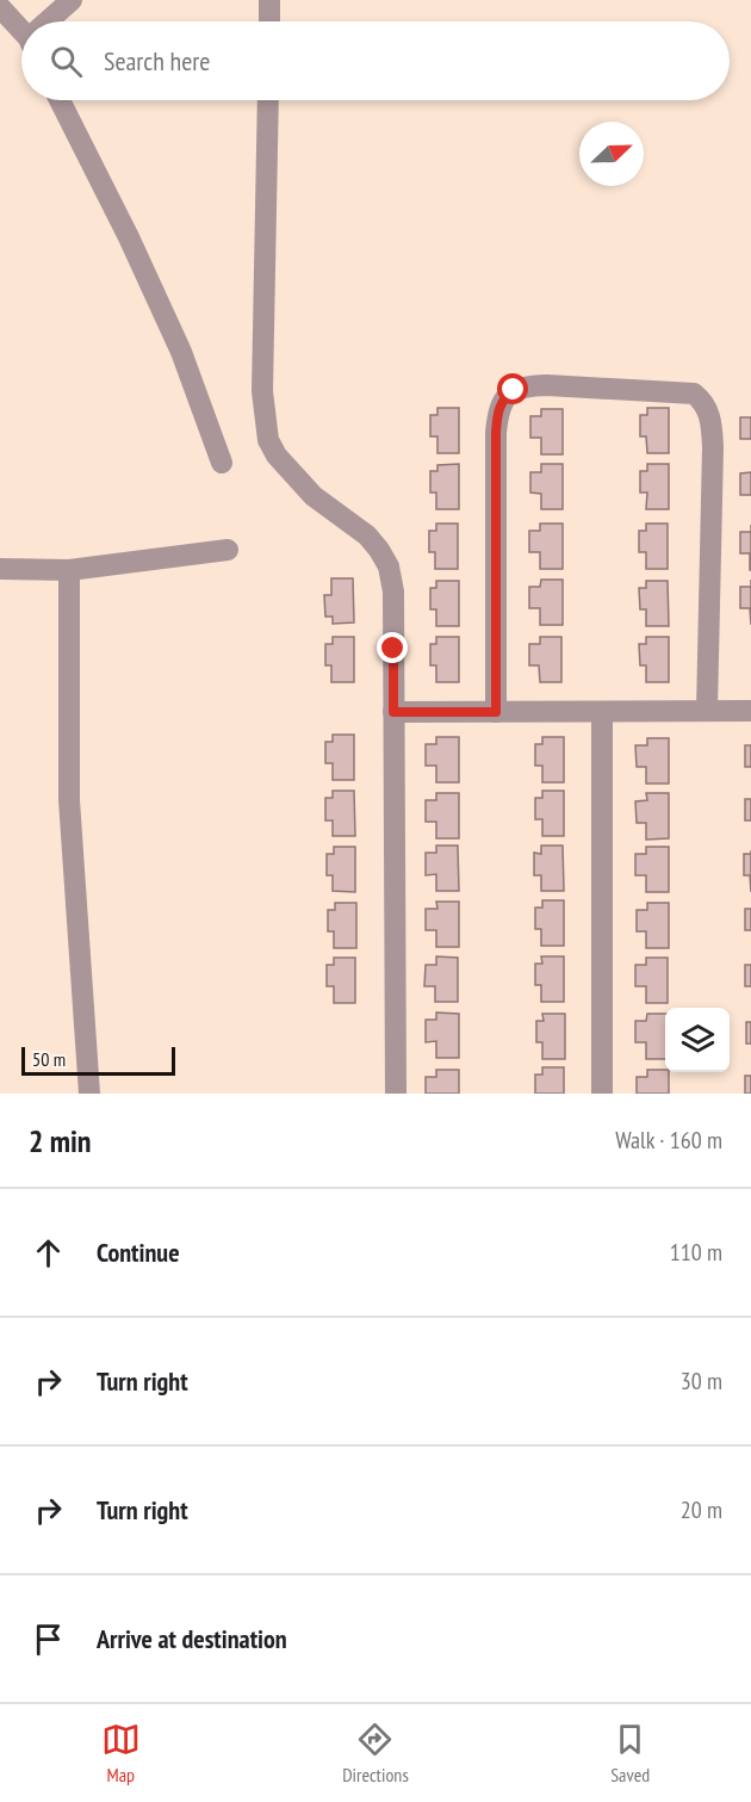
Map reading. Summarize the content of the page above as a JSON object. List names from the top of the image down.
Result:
{
  "scale_bar": "50 m",
  "north": "top right",
  "page": {
    "search": "Search here",
    "scale": "50 m",
    "heading": ["2 min", "Walk · 160 m"],
    "list": [
      ["Continue", "110 m"],
      ["Turn right", "30 m"],
      ["Turn right", "20 m"],
      "Arrive at destination"
    ],
    "nav": ["Map", "Directions", "Saved"]
  }
}
